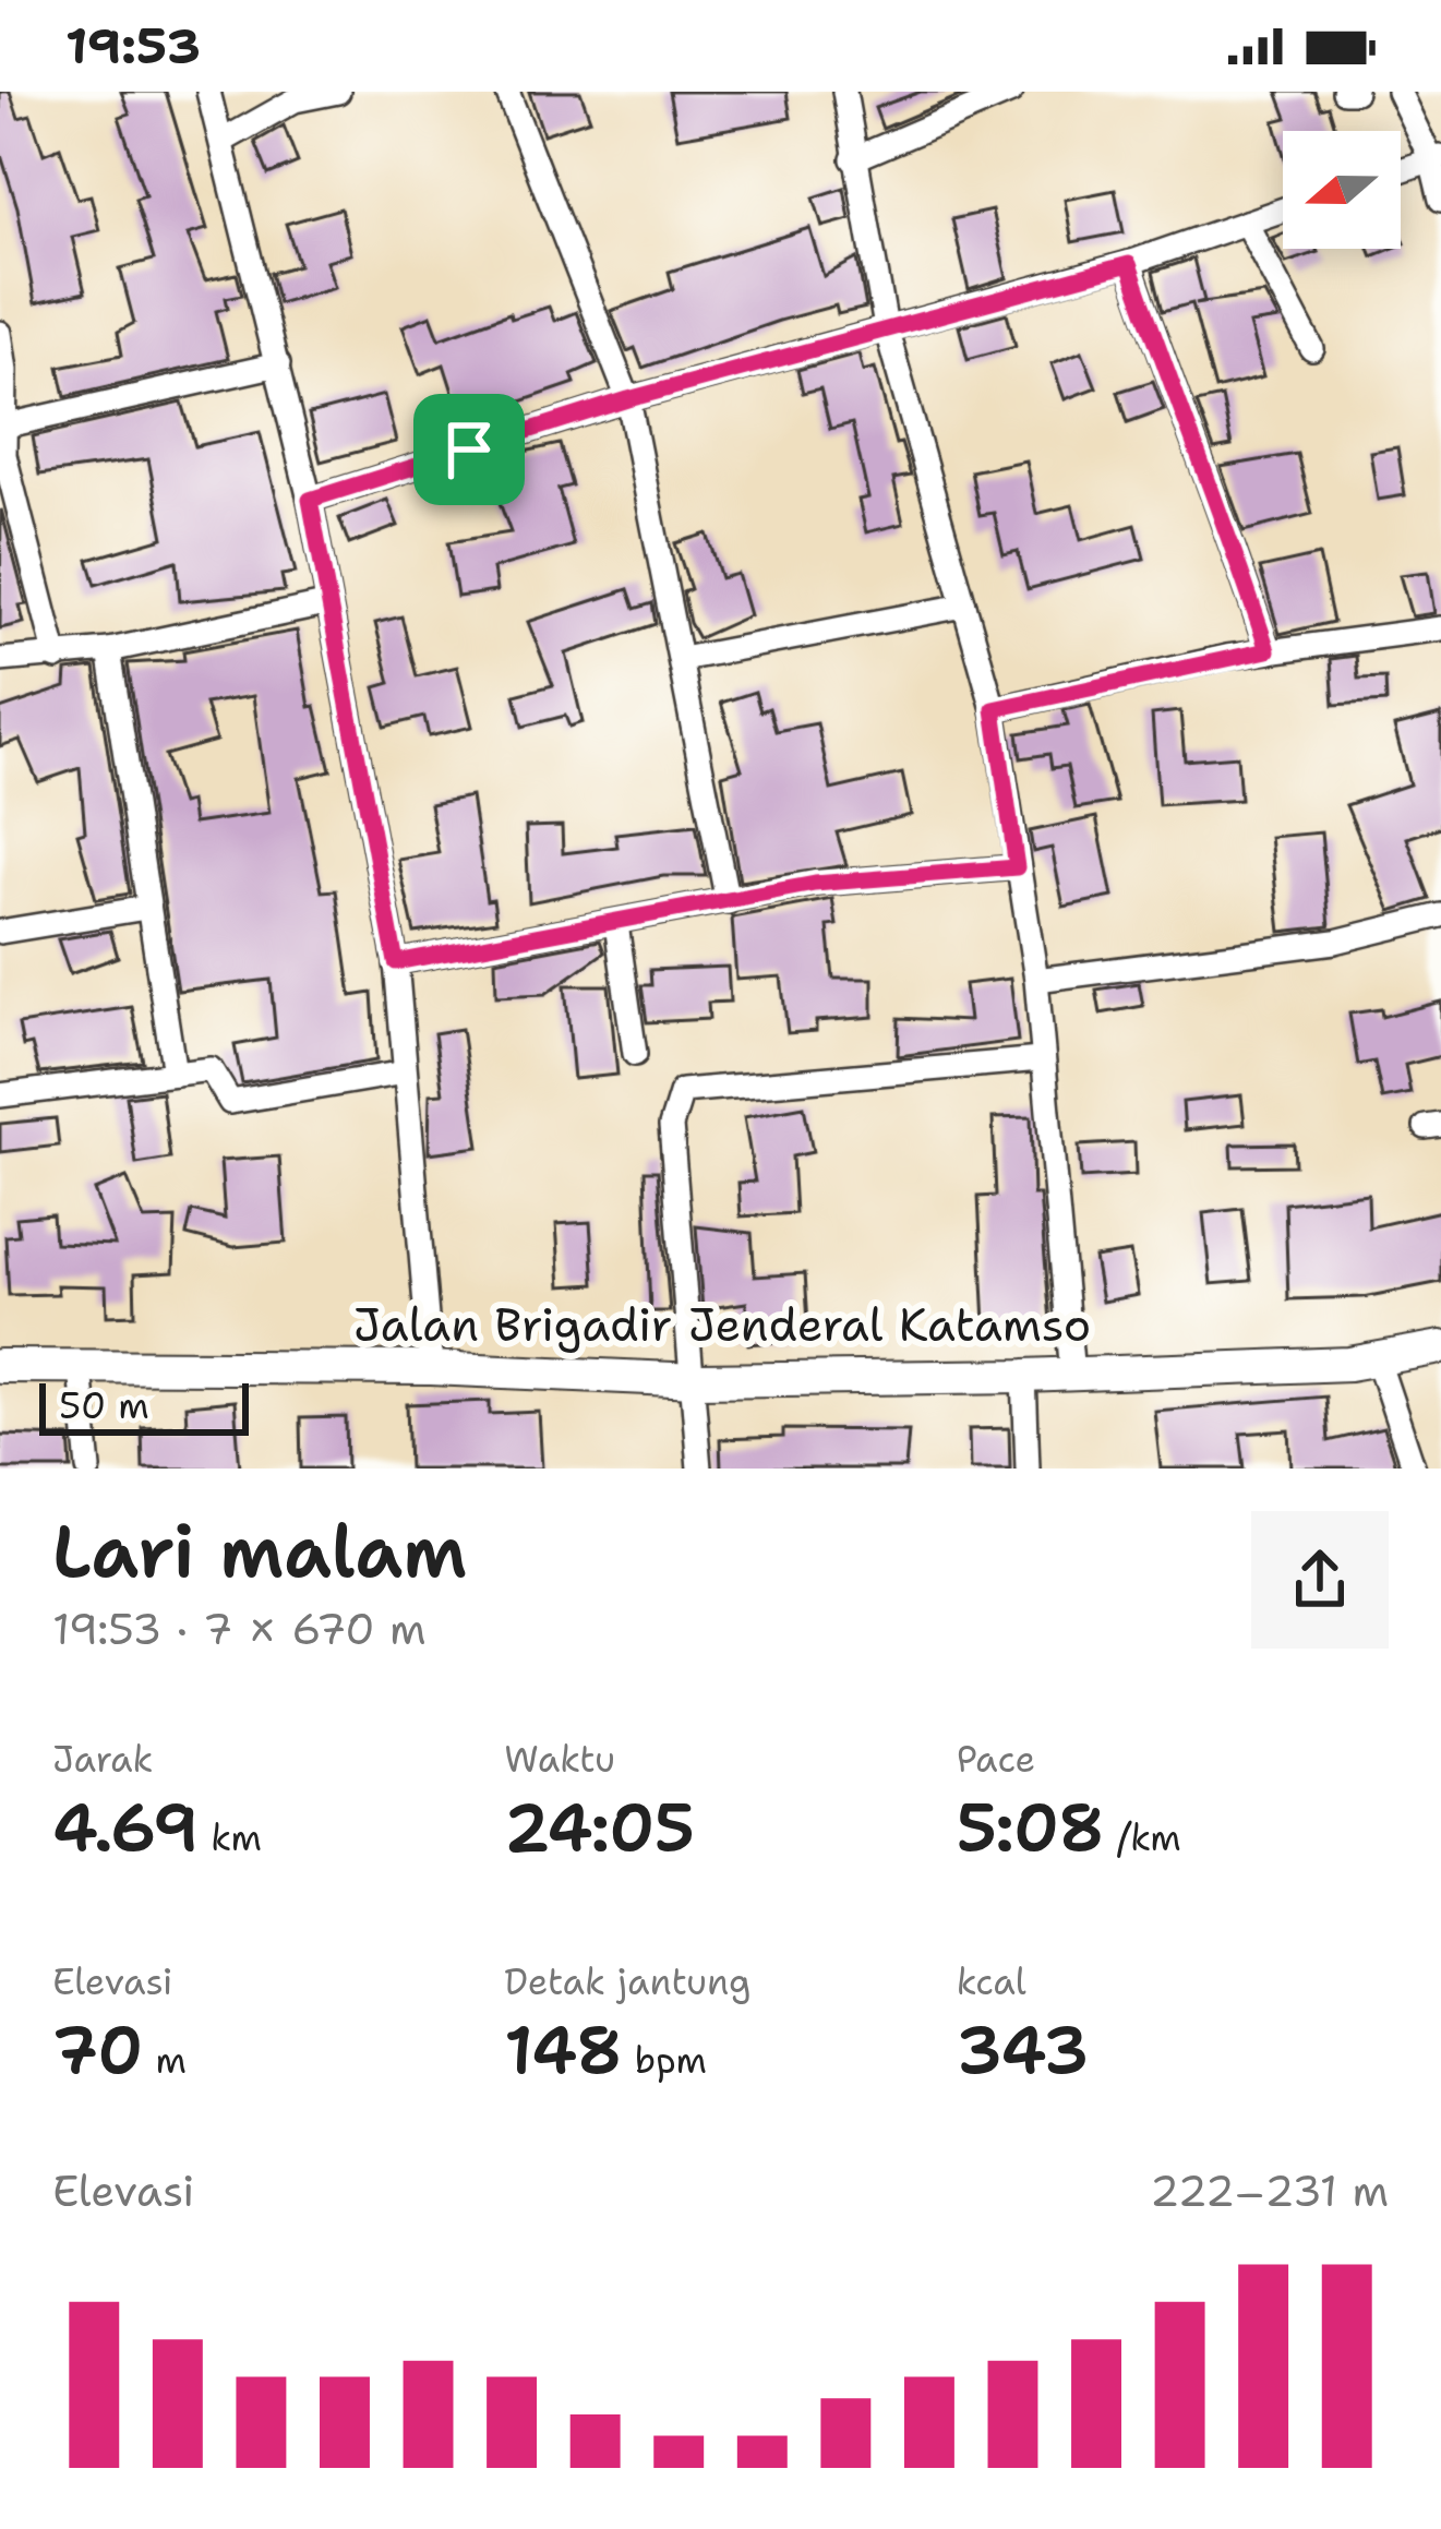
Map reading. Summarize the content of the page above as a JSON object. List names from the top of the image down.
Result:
{
  "streets": {
    "main road": ["Jalan Brigadir Jenderal Katamso"]
  },
  "scale_bar": "50 m",
  "north": "left",
  "page": {
    "status": "19:53",
    "scale": "50 m",
    "heading": ["Lari malam", "19:53 · 7 × 670 m"],
    "stats": [
      ["Jarak", "4.69 km"],
      ["Waktu", "24:05"],
      ["Pace", "5:08 /km"],
      ["Elevasi", "70 m"],
      ["Detak jantung", "148 bpm"],
      ["kcal", "343"]
    ],
    "chart": ["Elevasi", "222–231 m"]
  }
}
